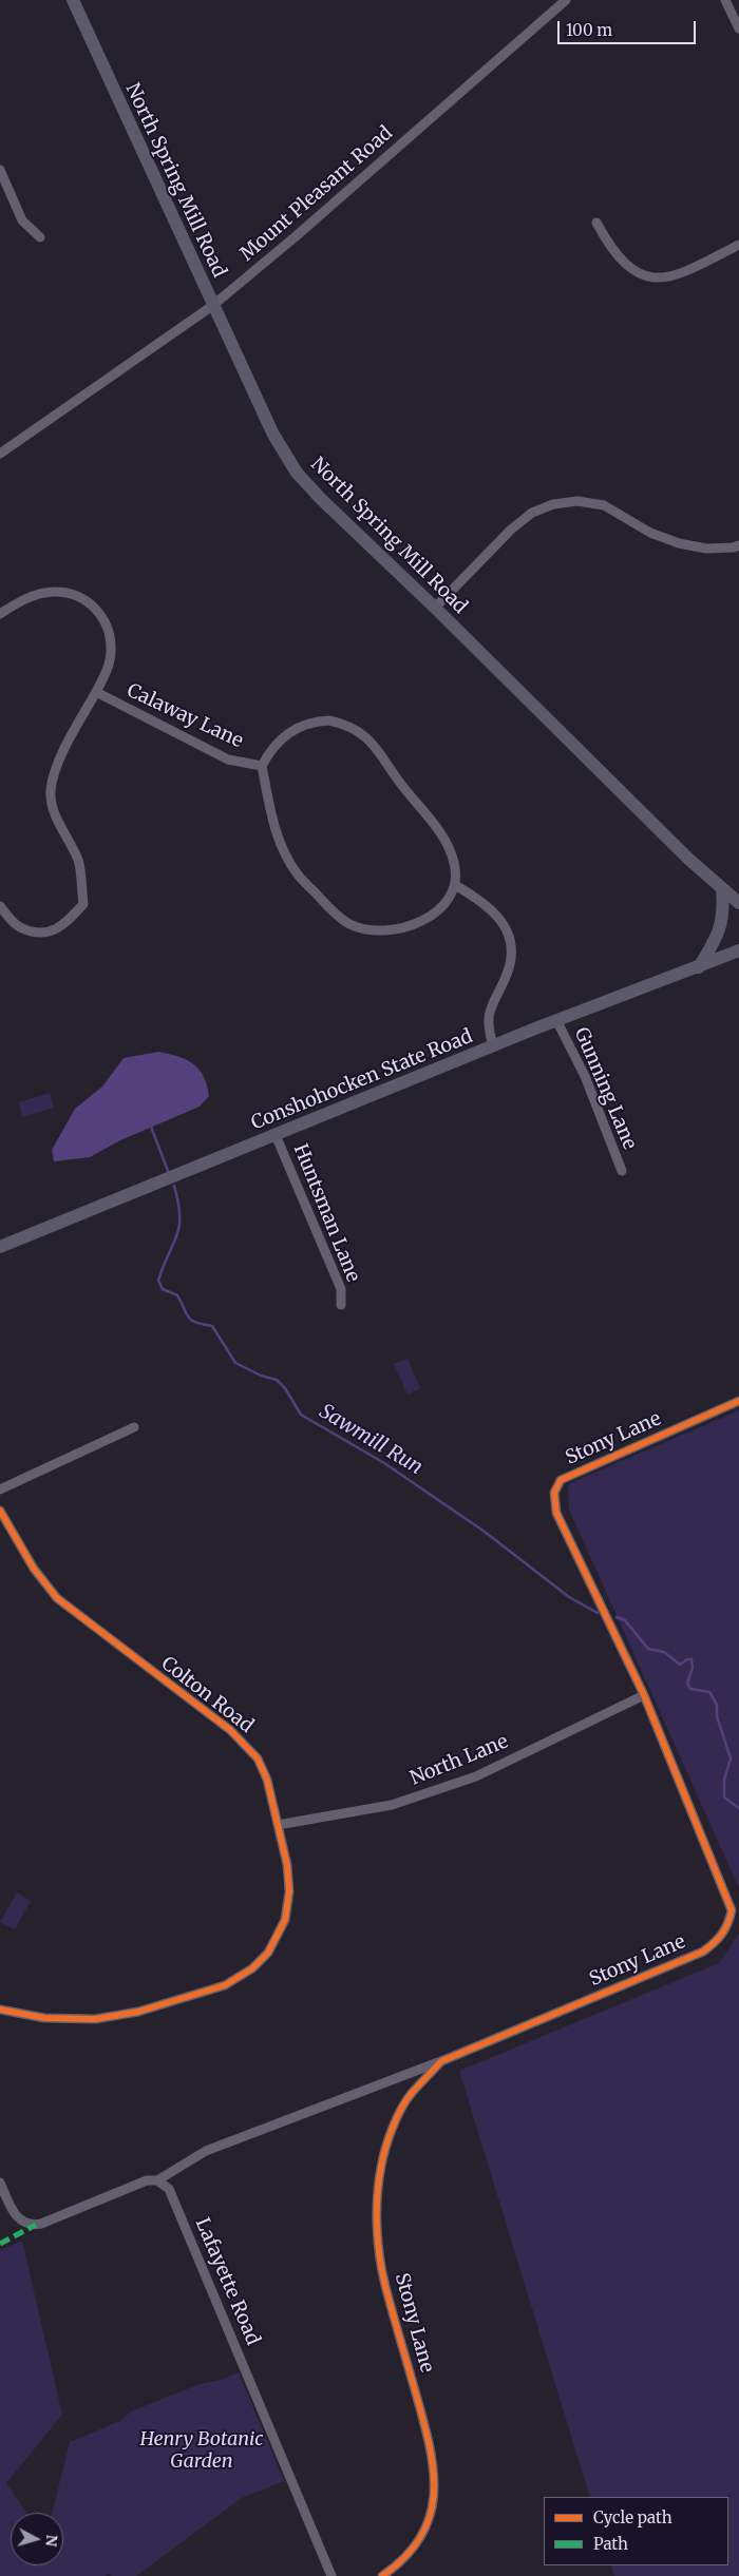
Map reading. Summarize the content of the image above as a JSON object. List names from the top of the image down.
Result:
{
  "streets": {
    "main road": ["North Spring Mill Road", "Conshohocken State Road"],
    "street": [
      "Mount Pleasant Road",
      "Calaway Lane",
      "Gunning Lane",
      "Huntsman Lane",
      "Stony Lane",
      "Colton Road",
      "North Lane",
      "Lafayette Road"
    ]
  },
  "crossings": [
    ["North Spring Mill Road", "Mount Pleasant Road"],
    ["Conshohocken State Road", "Gunning Lane"],
    ["Conshohocken State Road", "Huntsman Lane"],
    ["Stony Lane", "North Lane"],
    ["Stony Lane", "Lafayette Road"],
    ["Colton Road", "North Lane"]
  ],
  "water": ["Sawmill Run"],
  "parks": ["Henry Botanic Garden"],
  "legend": ["Cycle path", "Path"],
  "scale_bar": "100 m",
  "north": "right"
}
